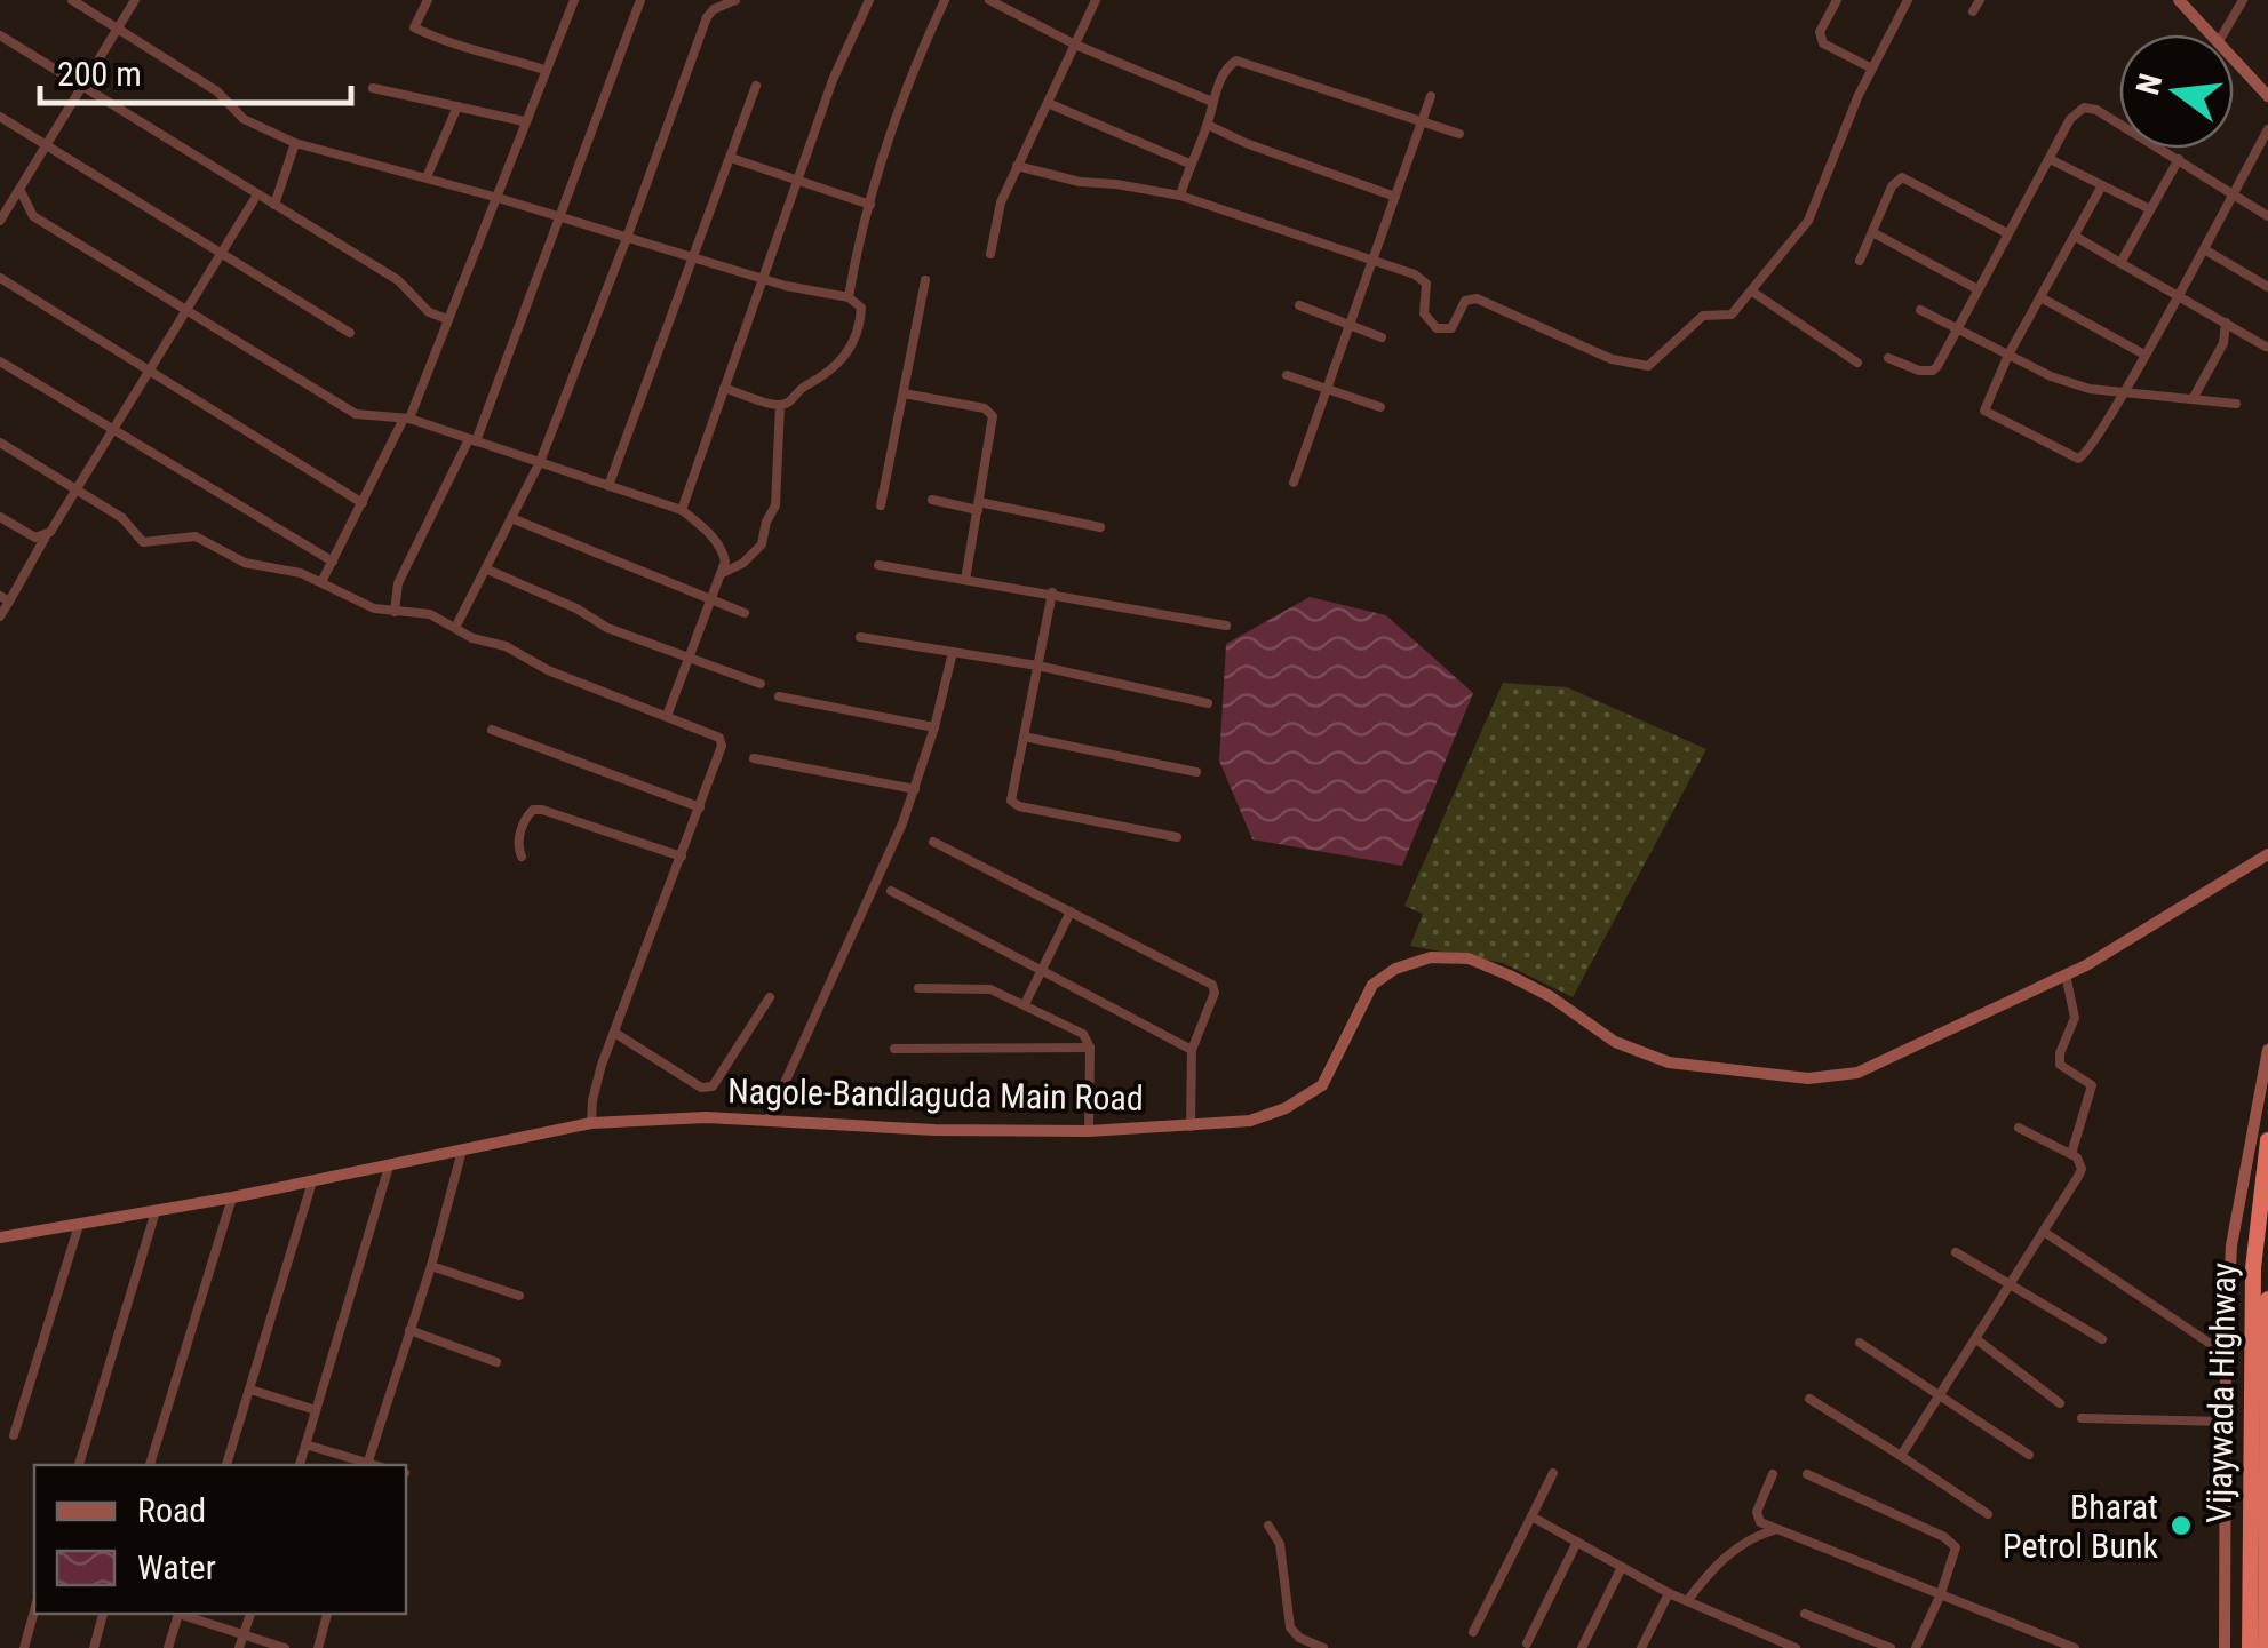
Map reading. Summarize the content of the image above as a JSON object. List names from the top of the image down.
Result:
{
  "streets": {
    "highway": ["Vijaywada Highway"],
    "street": ["Nagole-Bandlaguda Main Road"]
  },
  "places": ["Bharat Petrol Bunk"],
  "legend": ["Road", "Water"],
  "scale_bar": "200 m",
  "north": "left"
}
